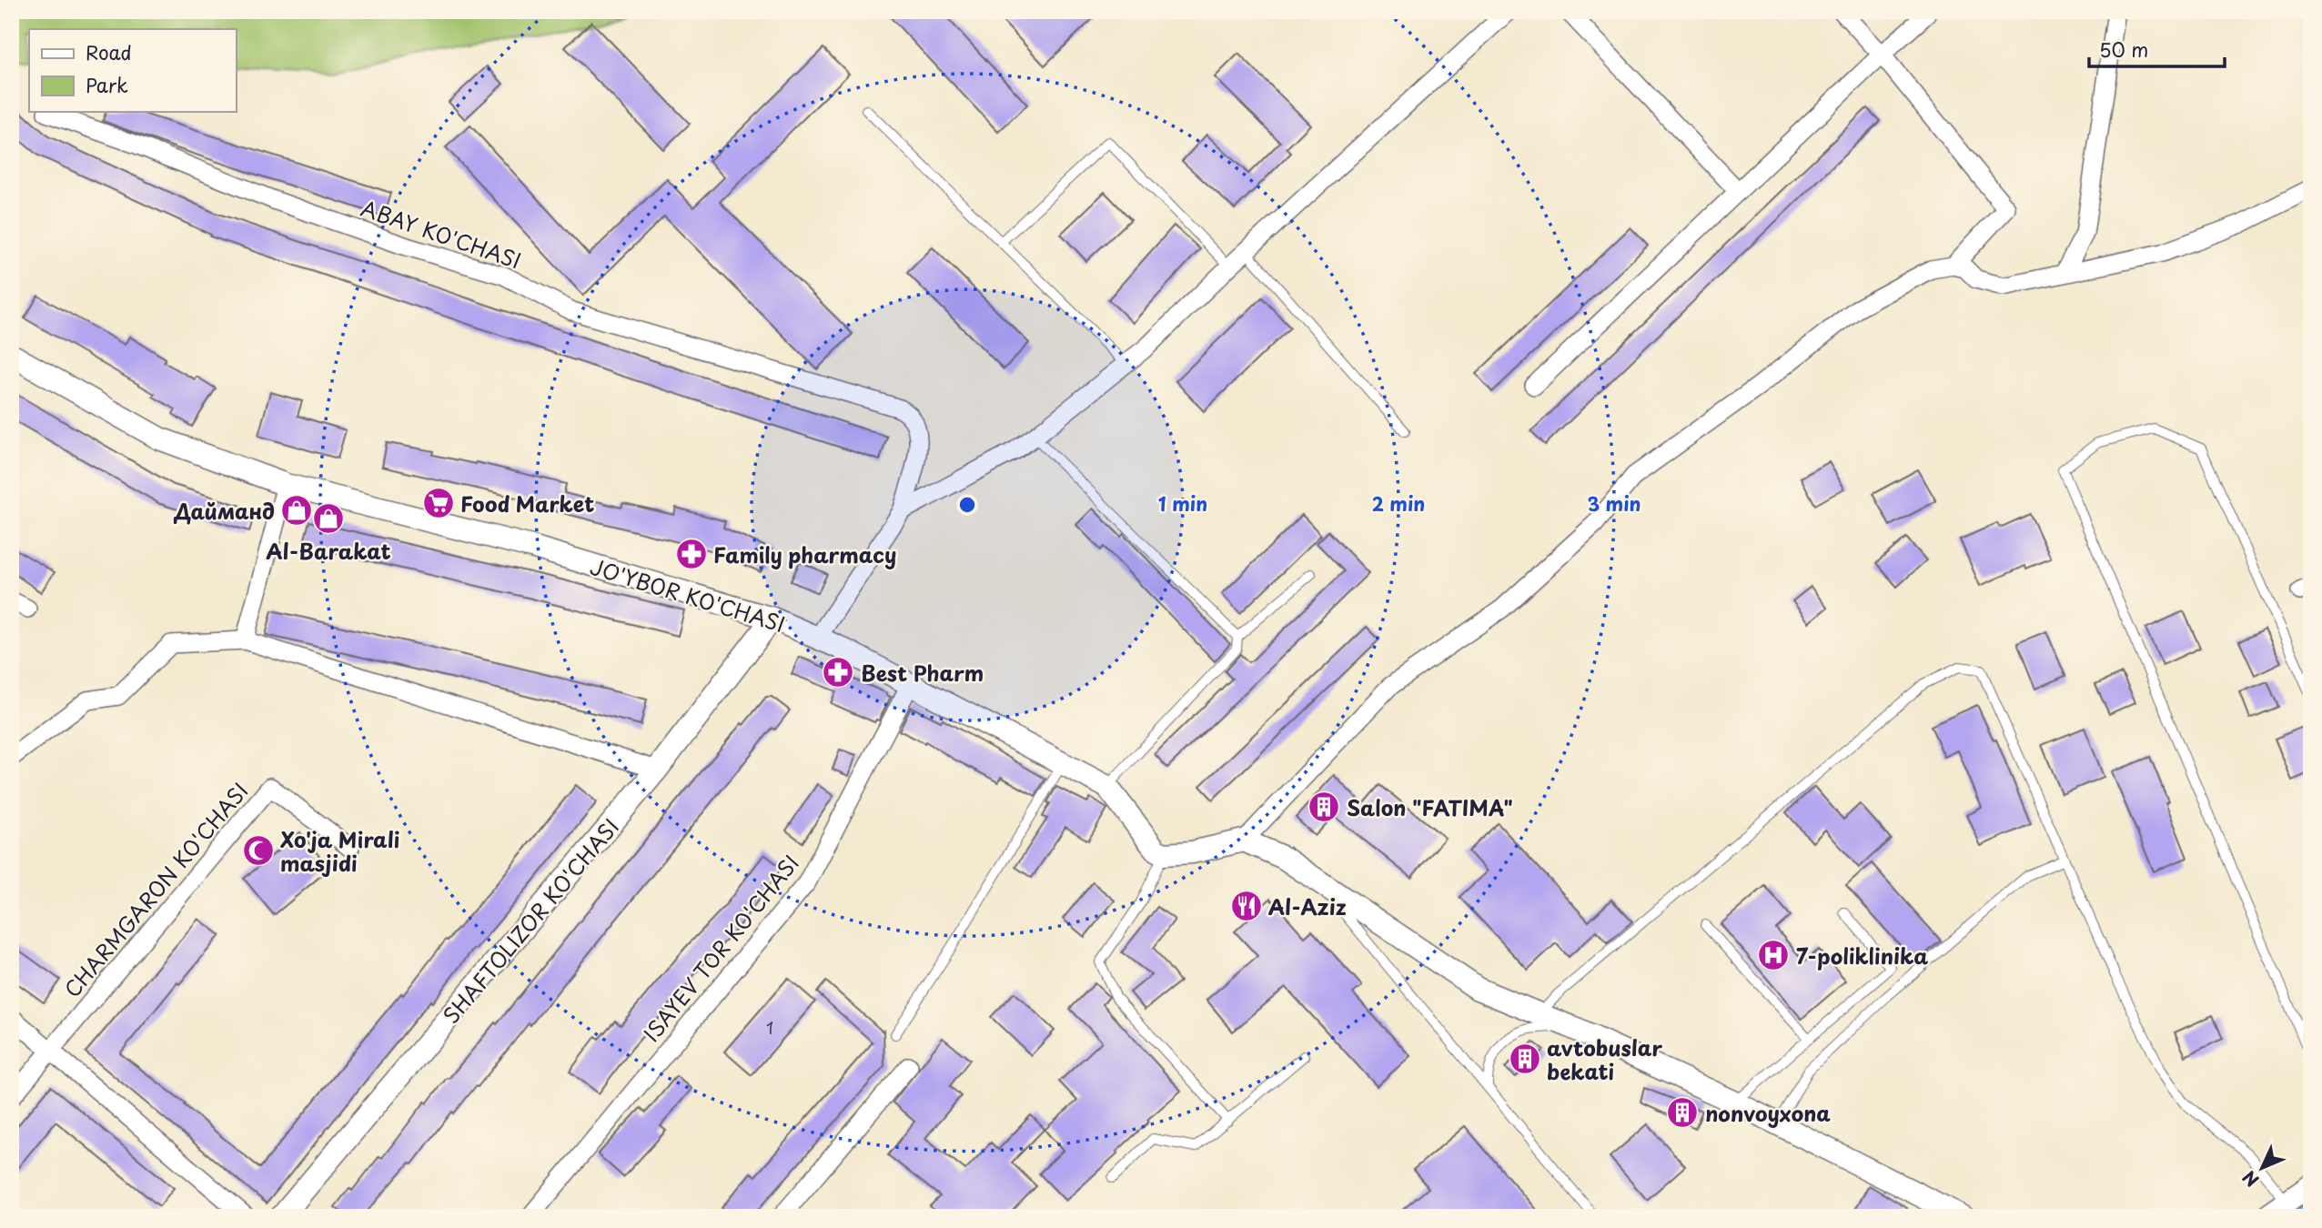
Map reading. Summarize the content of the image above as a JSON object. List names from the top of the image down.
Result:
{
  "streets": {
    "street": [
      "ABAY KO'CHASI",
      "JO'YBOR KO'CHASI",
      "CHARMGARON KO'CHASI",
      "SHAFTOLIZOR KO'CHASI",
      "ISAYEV TOR KO'CHASI"
    ]
  },
  "crossings": [
    ["JO'YBOR KO'CHASI", "SHAFTOLIZOR KO'CHASI"],
    ["JO'YBOR KO'CHASI", "ISAYEV TOR KO'CHASI"]
  ],
  "places": {
    "supermarket": ["Food Market"],
    "shop": ["Дайманд", "Al-Barakat"],
    "pharmacy": ["Family pharmacy", "Best Pharm"],
    "building": ["Salon \"FATIMA\"", "avtobuslar bekati", "nonvoyxona"],
    "mosque": ["Xo'ja Mirali masjidi"],
    "restaurant": ["Al-Aziz"],
    "hospital": ["7-poliklinika"]
  },
  "house_numbers": ["1"],
  "legend": ["Road", "Park"],
  "scale_bar": "50 m",
  "north": "bottom left",
  "rings": ["1 min", "2 min", "3 min"]
}
